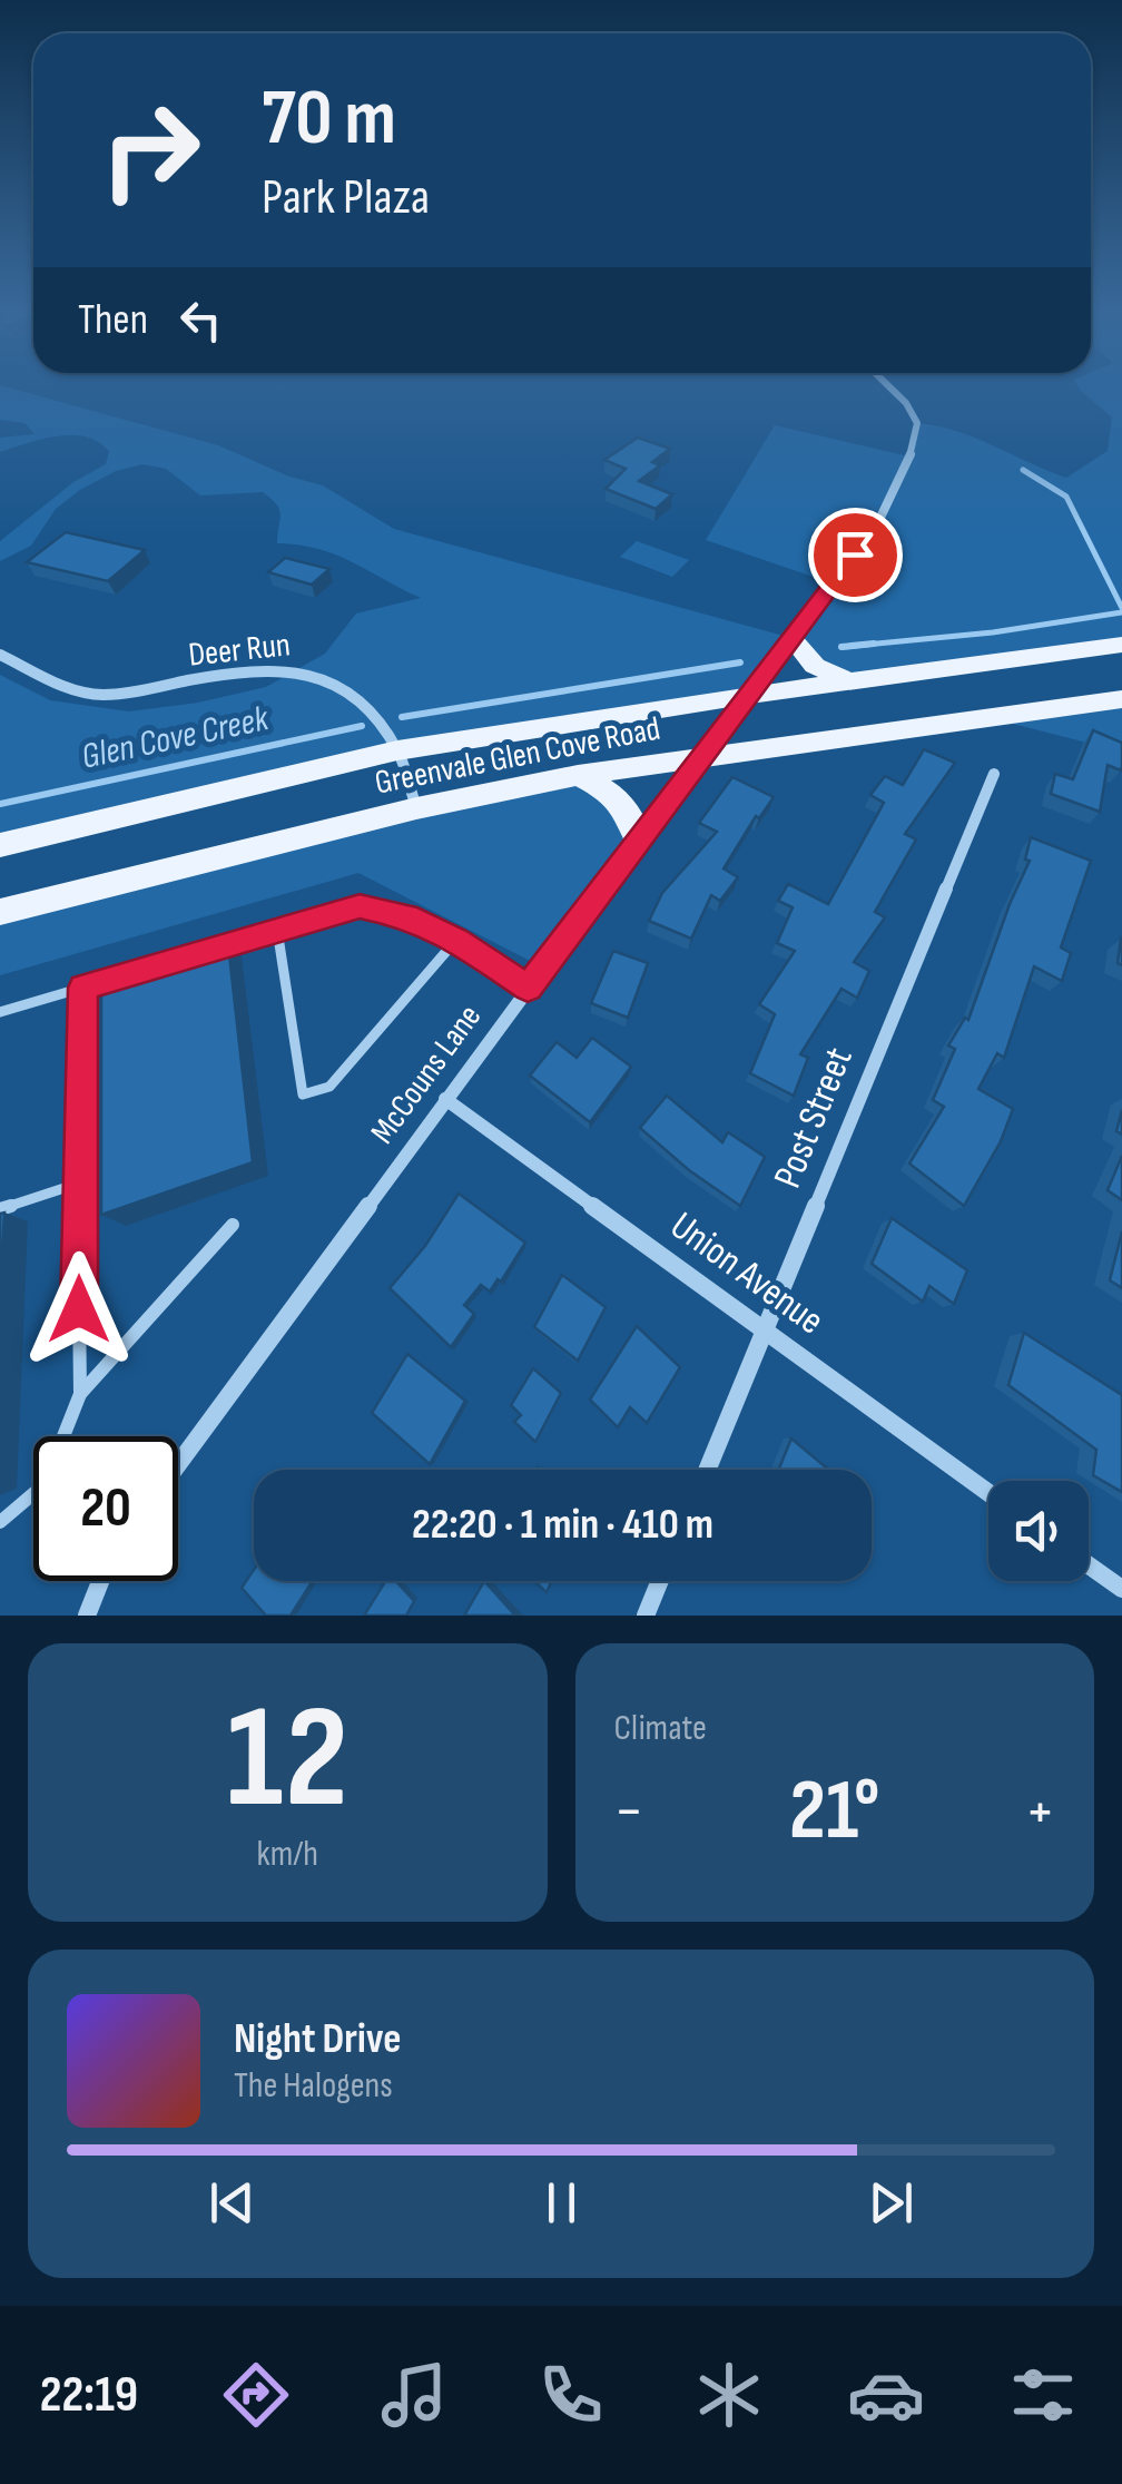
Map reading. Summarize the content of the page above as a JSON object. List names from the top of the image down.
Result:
{
  "streets": {
    "main road": ["Greenvale Glen Cove Road"],
    "street": [
      "Deer Run",
      "McCouns Lane",
      "Post Street",
      "Union Avenue"
    ]
  },
  "crossings": [
    ["Deer Run", "Greenvale Glen Cove Road"],
    ["Greenvale Glen Cove Road", "McCouns Lane"],
    ["McCouns Lane", "Union Avenue"],
    ["Post Street", "Union Avenue"]
  ],
  "water": ["Glen Cove Creek"],
  "page": {
    "turn": ["70 m", "Park Plaza"],
    "then": "Then",
    "limit": "20",
    "trip": "22:20 · 1 min · 410 m",
    "tile": [
      ["12", "km/h"],
      "Climate"
    ],
    "heat": ["−", "21°", "+"],
    "song": ["Night Drive", "The Halogens"],
    "tabs": "22:19"
  }
}
